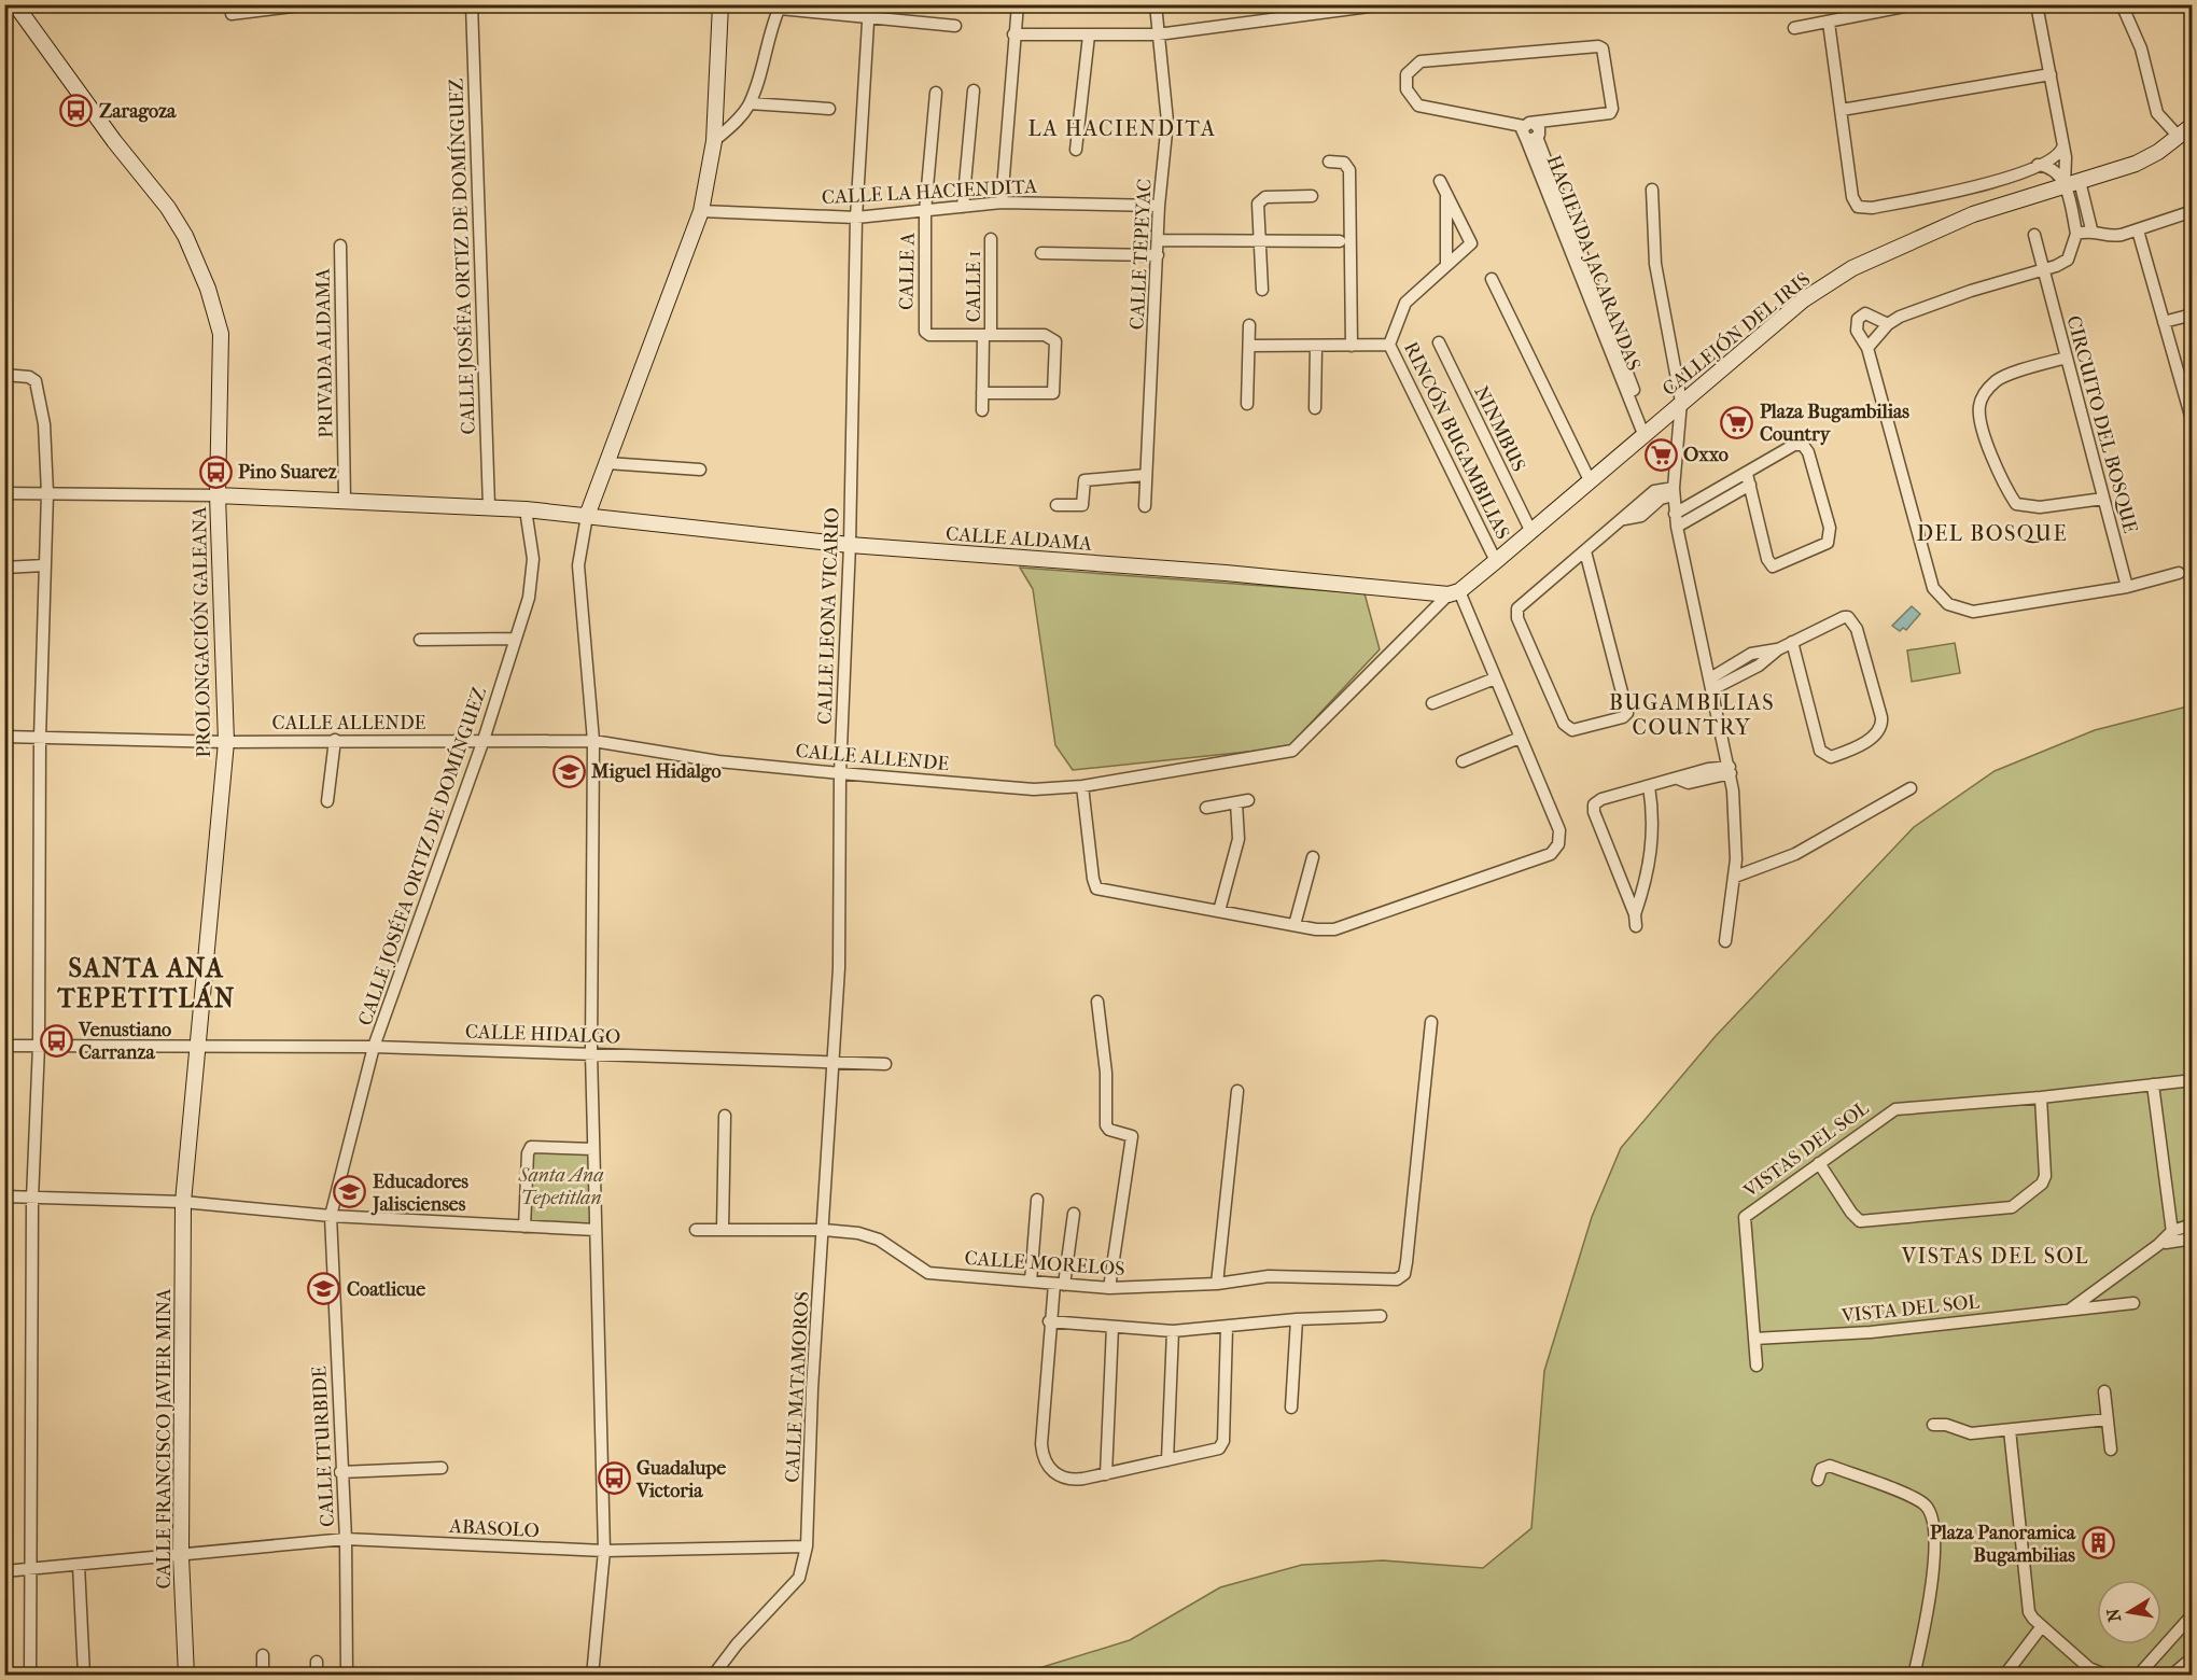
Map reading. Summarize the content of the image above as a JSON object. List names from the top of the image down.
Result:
{
  "streets": {
    "street": [
      "CALLE LA HACIENDITA",
      "CALLE TEPEYAC",
      "CALLE JOSÉFA ORTIZ DE DOMÍNGUEZ",
      "HACIENDA JACARANDAS",
      "CALLE A",
      "CALLE 1",
      "CALLEJÓN DEL IRIS",
      "PRIVADA ALDAMA",
      "CIRCUITO DEL BOSQUE",
      "NINMBUS",
      "RINCÓN BUGAMBILIAS",
      "CALLE ALDAMA",
      "CALLE LEONA VICARIO",
      "PROLONGACIÓN GALEANA",
      "CALLE ALLENDE",
      "CALLE HIDALGO",
      "VISTAS DEL SOL",
      "CALLE MORELOS",
      "VISTA DEL SOL",
      "CALLE MATAMOROS",
      "CALLE FRANCISCO JAVIER MINA",
      "CALLE ITURBIDE",
      "ABASOLO"
    ]
  },
  "crossings": [
    ["CALLE LA HACIENDITA", "CALLE TEPEYAC"],
    ["CALLE LA HACIENDITA", "CALLE A"],
    ["CALLE LA HACIENDITA", "CALLE LEONA VICARIO"],
    ["CALLE JOSÉFA ORTIZ DE DOMÍNGUEZ", "CALLE ALLENDE"],
    ["CALLE JOSÉFA ORTIZ DE DOMÍNGUEZ", "CALLE HIDALGO"],
    ["CALLE JOSÉFA ORTIZ DE DOMÍNGUEZ", "CALLE ITURBIDE"],
    ["HACIENDA JACARANDAS", "CALLEJÓN DEL IRIS"],
    ["CALLE A", "CALLE 1"],
    ["CALLEJÓN DEL IRIS", "NINMBUS"],
    ["CALLEJÓN DEL IRIS", "RINCÓN BUGAMBILIAS"],
    ["CALLEJÓN DEL IRIS", "CALLE ALDAMA"],
    ["CALLEJÓN DEL IRIS", "CALLE ALLENDE"],
    ["CALLE ALDAMA", "CALLE LEONA VICARIO"],
    ["CALLE ALDAMA", "CALLE ALLENDE"],
    ["CALLE LEONA VICARIO", "CALLE ALLENDE"],
    ["CALLE LEONA VICARIO", "CALLE HIDALGO"],
    ["CALLE LEONA VICARIO", "CALLE MORELOS"],
    ["CALLE LEONA VICARIO", "CALLE MATAMOROS"],
    ["PROLONGACIÓN GALEANA", "CALLE ALLENDE"],
    ["PROLONGACIÓN GALEANA", "CALLE HIDALGO"],
    ["PROLONGACIÓN GALEANA", "CALLE FRANCISCO JAVIER MINA"],
    ["VISTAS DEL SOL", "VISTA DEL SOL"],
    ["CALLE MORELOS", "CALLE MATAMOROS"],
    ["CALLE MATAMOROS", "ABASOLO"],
    ["CALLE FRANCISCO JAVIER MINA", "ABASOLO"],
    ["CALLE ITURBIDE", "ABASOLO"]
  ],
  "districts": [
    "LA HACIENDITA",
    "DEL BOSQUE",
    "BUGAMBILIAS COUNTRY",
    "SANTA ANA TEPETITLÁN",
    "VISTAS DEL SOL"
  ],
  "parks": ["Santa Ana Tepetitlan"],
  "places": {
    "bus stop": [
      "Zaragoza",
      "Pino Suarez",
      "Venustiano Carranza",
      "Guadalupe Victoria"
    ],
    "supermarket": ["Plaza Bugambilias Country", "Oxxo"],
    "school or university": ["Miguel Hidalgo", "Educadores Jaliscienses", "Coatlicue"],
    "building": ["Plaza Panoramica Bugambilias"]
  },
  "north": "left"
}
